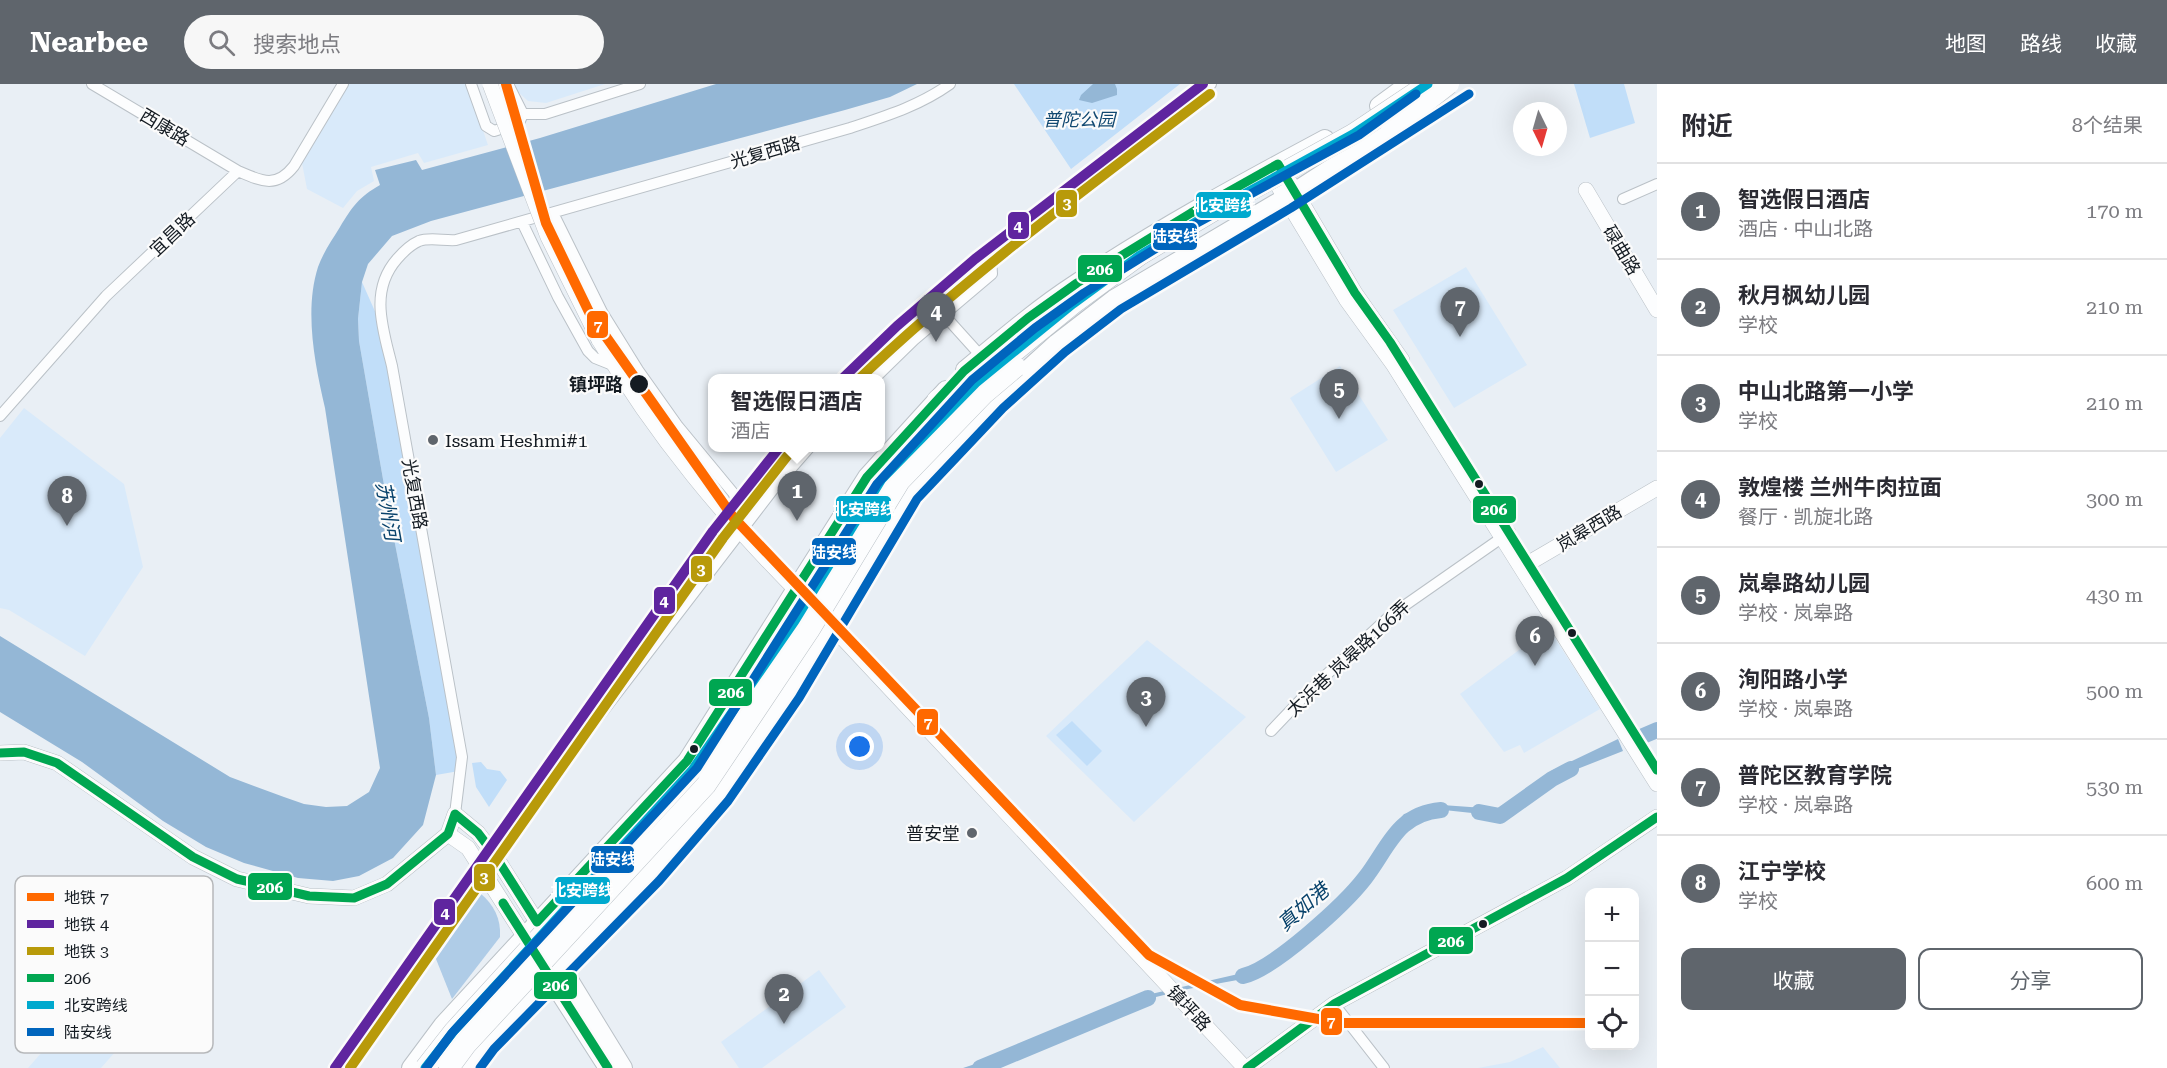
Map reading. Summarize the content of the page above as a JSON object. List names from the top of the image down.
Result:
{
  "streets": {
    "main road": [
      "光复西路",
      "碌曲路",
      "岚皋西路",
      "镇坪路"
    ],
    "street": ["西康路", "宜昌路", "太浜巷 岚皋路166弄"]
  },
  "crossings": [
    ["西康路", "宜昌路"]
  ],
  "water": ["苏州河", "真如港"],
  "parks": ["普陀公园"],
  "places": ["镇坪路", "Issam Heshmi#1", "普安堂"],
  "lines": [
    "metro line 7",
    "metro line 4",
    "transit line 北安跨线",
    "metro line 3",
    "transit line 陆安线",
    "transit line 206"
  ],
  "legend": [
    "地铁 7",
    "地铁 4",
    "地铁 3",
    "206",
    "北安跨线",
    "陆安线"
  ],
  "north": "bottom",
  "page": {
    "header": "Nearbee",
    "search": "搜索地点",
    "nav": ["地图", "路线", "收藏"],
    "heading": ["附近", "8个结果"],
    "list": [
      {
        "mark": "1",
        "name": "智选假日酒店",
        "note": "酒店 · 中山北路",
        "value": "170 m"
      },
      {
        "mark": "2",
        "name": "秋月枫幼儿园",
        "note": "学校",
        "value": "210 m"
      },
      {
        "mark": "3",
        "name": "中山北路第一小学",
        "note": "学校",
        "value": "210 m"
      },
      {
        "mark": "4",
        "name": "敦煌楼 兰州牛肉拉面",
        "note": "餐厅 · 凯旋北路",
        "value": "300 m"
      },
      {
        "mark": "5",
        "name": "岚皋路幼儿园",
        "note": "学校 · 岚皋路",
        "value": "430 m"
      },
      {
        "mark": "6",
        "name": "洵阳路小学",
        "note": "学校 · 岚皋路",
        "value": "500 m"
      },
      {
        "mark": "7",
        "name": "普陀区教育学院",
        "note": "学校 · 岚皋路",
        "value": "530 m"
      },
      {
        "mark": "8",
        "name": "江宁学校",
        "note": "学校",
        "value": "600 m"
      }
    ],
    "pins": [
      "7",
      "4",
      "5",
      "1",
      "8",
      "6",
      "3",
      "2"
    ],
    "popup": ["智选假日酒店", "酒店"],
    "map_buttons": ["+", "−"],
    "buttons": ["收藏", "分享"]
  }
}
